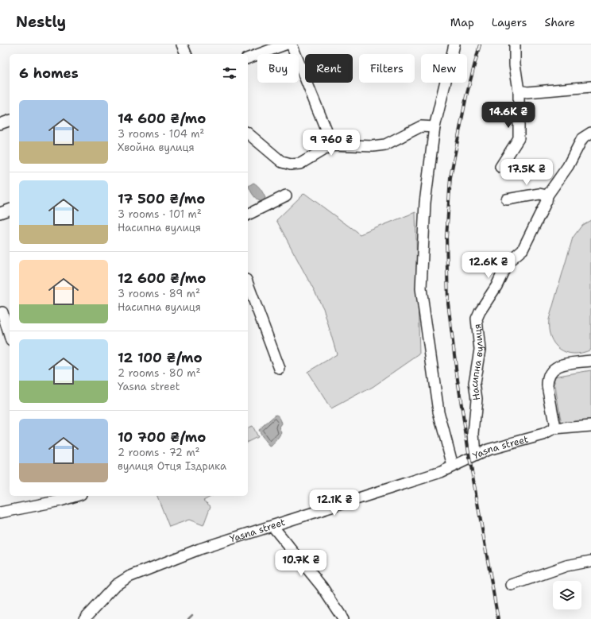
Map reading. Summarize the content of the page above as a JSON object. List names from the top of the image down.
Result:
{
  "streets": {
    "street": ["Насипна вулиця", "Yasna street"]
  },
  "crossings": [
    ["Насипна вулиця", "Yasna street"]
  ],
  "page": {
    "header": "Nestly",
    "nav": ["Map", "Layers", "Share"],
    "chip": [
      "Buy",
      "Rent",
      "Filters",
      "New"
    ],
    "heading": "6 homes",
    "list": [
      {
        "name": "14 600 ₴/mo",
        "note": "3 rooms · 104 m² · Хвойна вулиця"
      },
      {
        "name": "17 500 ₴/mo",
        "note": "3 rooms · 101 m² · Насипна вулиця"
      },
      {
        "name": "12 600 ₴/mo",
        "note": "3 rooms · 89 m² · Насипна вулиця"
      },
      {
        "name": "12 100 ₴/mo",
        "note": "2 rooms · 80 m² · Yasna street"
      },
      {
        "name": "10 700 ₴/mo",
        "note": "2 rooms · 72 m² · вулиця Отця Іздрика"
      }
    ],
    "price": [
      "14.6K ₴",
      "9 760 ₴",
      "17.5K ₴",
      "12.6K ₴",
      "12.1K ₴",
      "10.7K ₴"
    ]
  }
}
